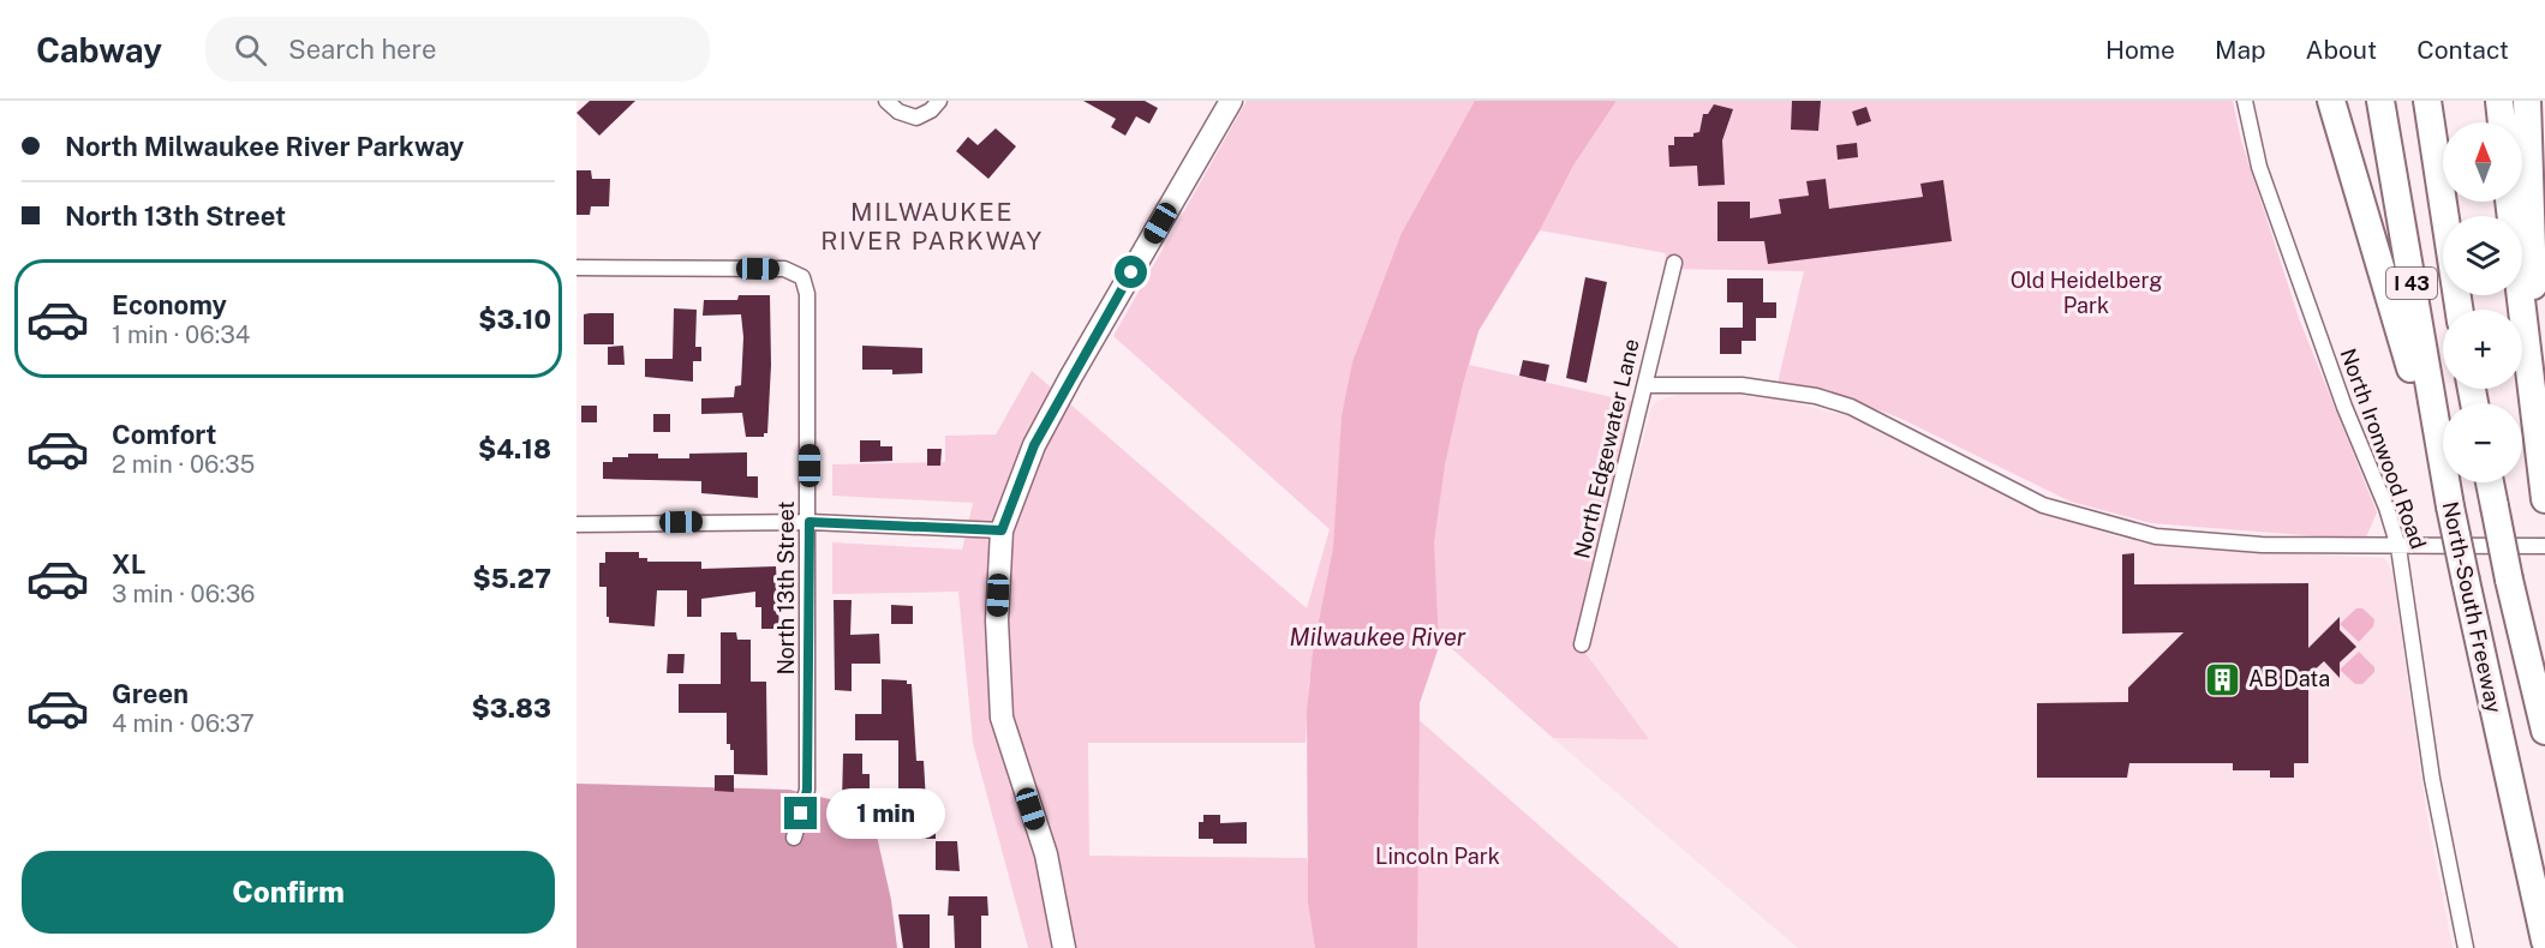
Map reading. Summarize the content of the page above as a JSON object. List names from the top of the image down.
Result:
{
  "streets": {
    "highway": ["I 43", "North-South Freeway"],
    "street": ["North Edgewater Lane", "North Ironwood Road", "North 13th Street"]
  },
  "districts": ["MILWAUKEE RIVER PARKWAY"],
  "water": ["Milwaukee River"],
  "parks": ["Old Heidelberg Park", "Lincoln Park"],
  "places": {
    "building": ["AB Data"]
  },
  "north": "top",
  "page": {
    "header": "Cabway",
    "search": "Search here",
    "nav": [
      "Home",
      "Map",
      "About",
      "Contact"
    ],
    "banner": ["North Milwaukee River Parkway", "North 13th Street"],
    "map_buttons": ["+", "−"],
    "list": [
      {
        "name": "Economy",
        "note": "1 min · 06:34",
        "value": "$3.10"
      },
      {
        "name": "Comfort",
        "note": "2 min · 06:35",
        "value": "$4.18"
      },
      {
        "name": "XL",
        "note": "3 min · 06:36",
        "value": "$5.27"
      },
      {
        "name": "Green",
        "note": "4 min · 06:37",
        "value": "$3.83"
      }
    ],
    "bubble": "1 min",
    "buttons": "Confirm"
  }
}
